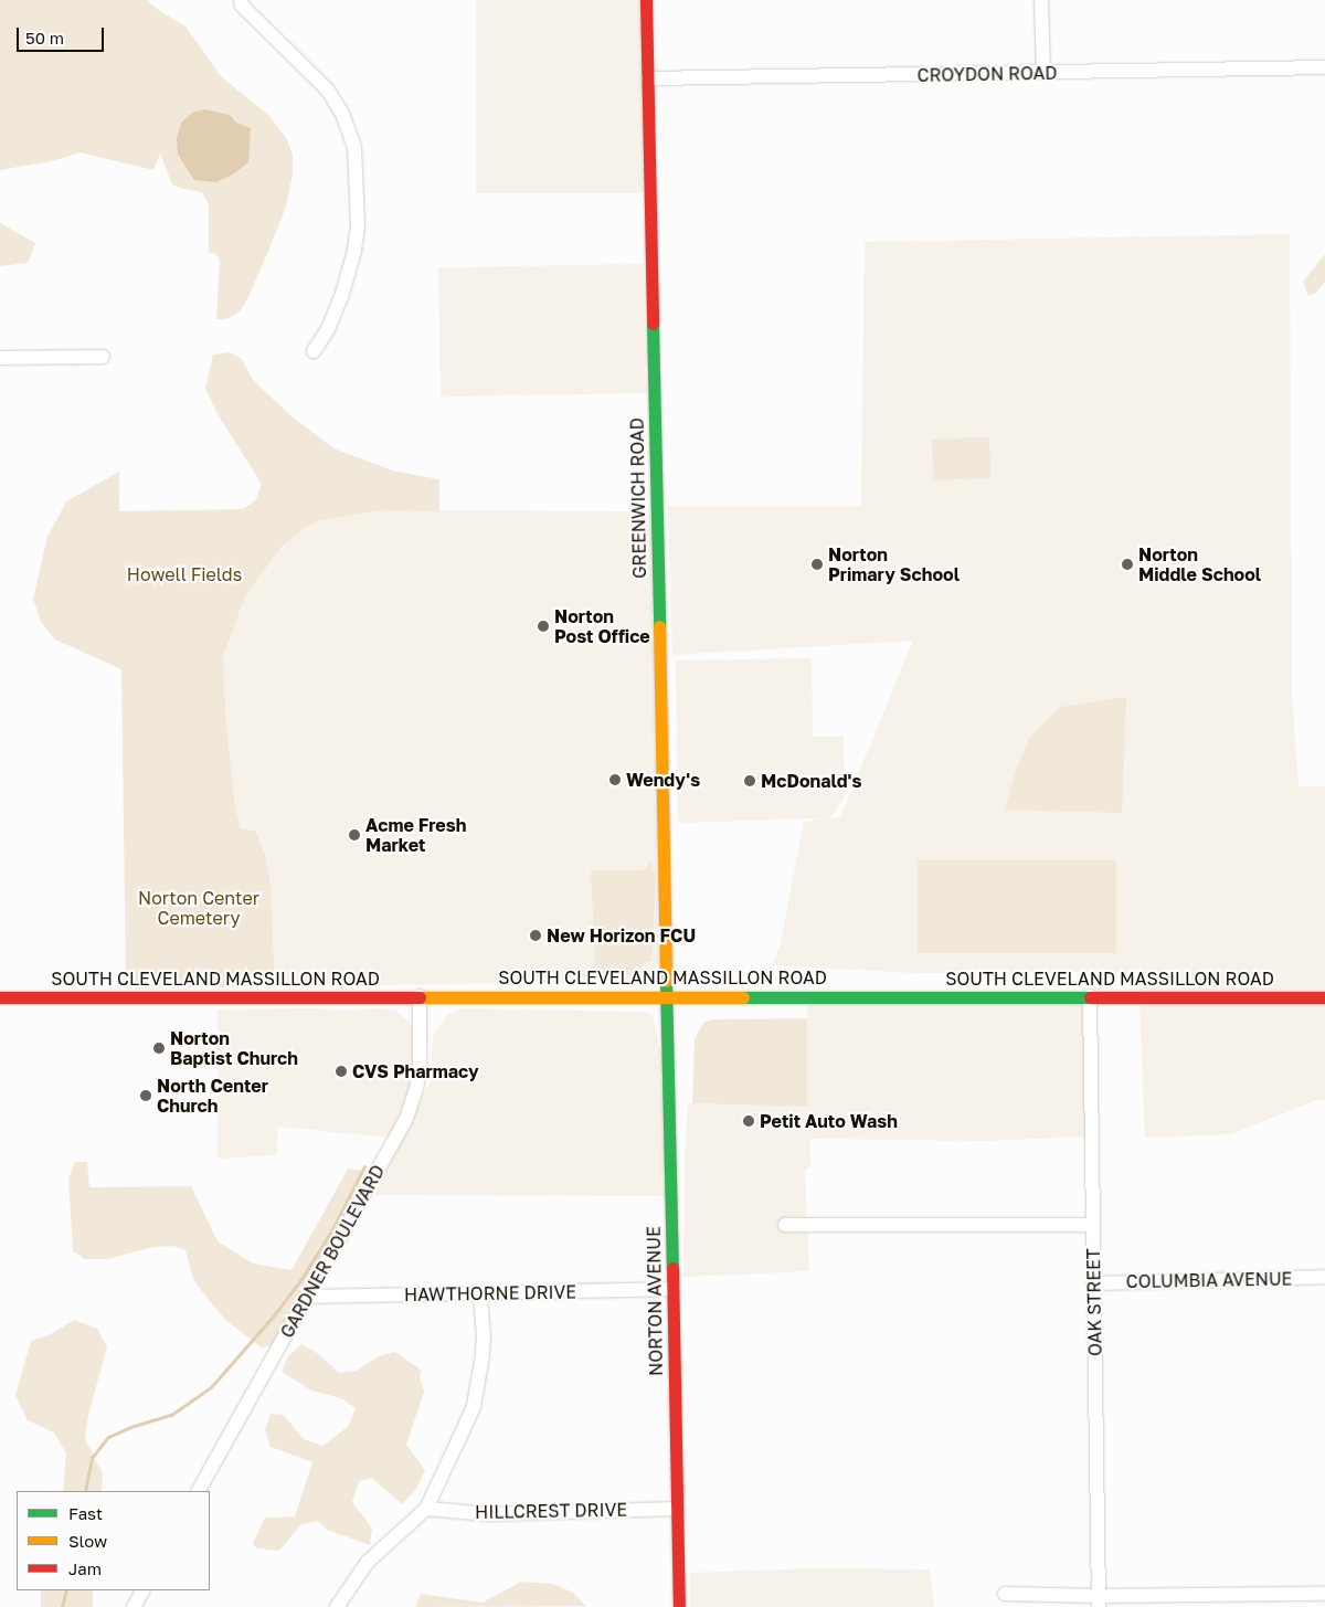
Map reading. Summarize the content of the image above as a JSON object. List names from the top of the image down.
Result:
{
  "streets": {
    "main road": ["GREENWICH ROAD", "SOUTH CLEVELAND MASSILLON ROAD", "NORTON AVENUE"],
    "street": [
      "CROYDON ROAD",
      "GARDNER BOULEVARD",
      "COLUMBIA AVENUE",
      "HAWTHORNE DRIVE",
      "OAK STREET",
      "HILLCREST DRIVE"
    ]
  },
  "crossings": [
    ["CROYDON ROAD", "GREENWICH ROAD"],
    ["GREENWICH ROAD", "SOUTH CLEVELAND MASSILLON ROAD"],
    ["GREENWICH ROAD", "NORTON AVENUE"],
    ["SOUTH CLEVELAND MASSILLON ROAD", "GARDNER BOULEVARD"],
    ["SOUTH CLEVELAND MASSILLON ROAD", "NORTON AVENUE"],
    ["SOUTH CLEVELAND MASSILLON ROAD", "OAK STREET"],
    ["GARDNER BOULEVARD", "HAWTHORNE DRIVE"],
    ["COLUMBIA AVENUE", "OAK STREET"],
    ["HAWTHORNE DRIVE", "NORTON AVENUE"],
    ["NORTON AVENUE", "HILLCREST DRIVE"]
  ],
  "parks": ["Howell Fields", "Norton Center Cemetery"],
  "places": [
    "Norton Primary School",
    "Norton Middle School",
    "Norton Post Office",
    "Wendy's",
    "McDonald's",
    "Acme Fresh Market",
    "New Horizon FCU",
    "Norton Baptist Church",
    "CVS Pharmacy",
    "North Center Church",
    "Petit Auto Wash"
  ],
  "legend": ["Fast", "Slow", "Jam"],
  "scale_bar": "50 m"
}
